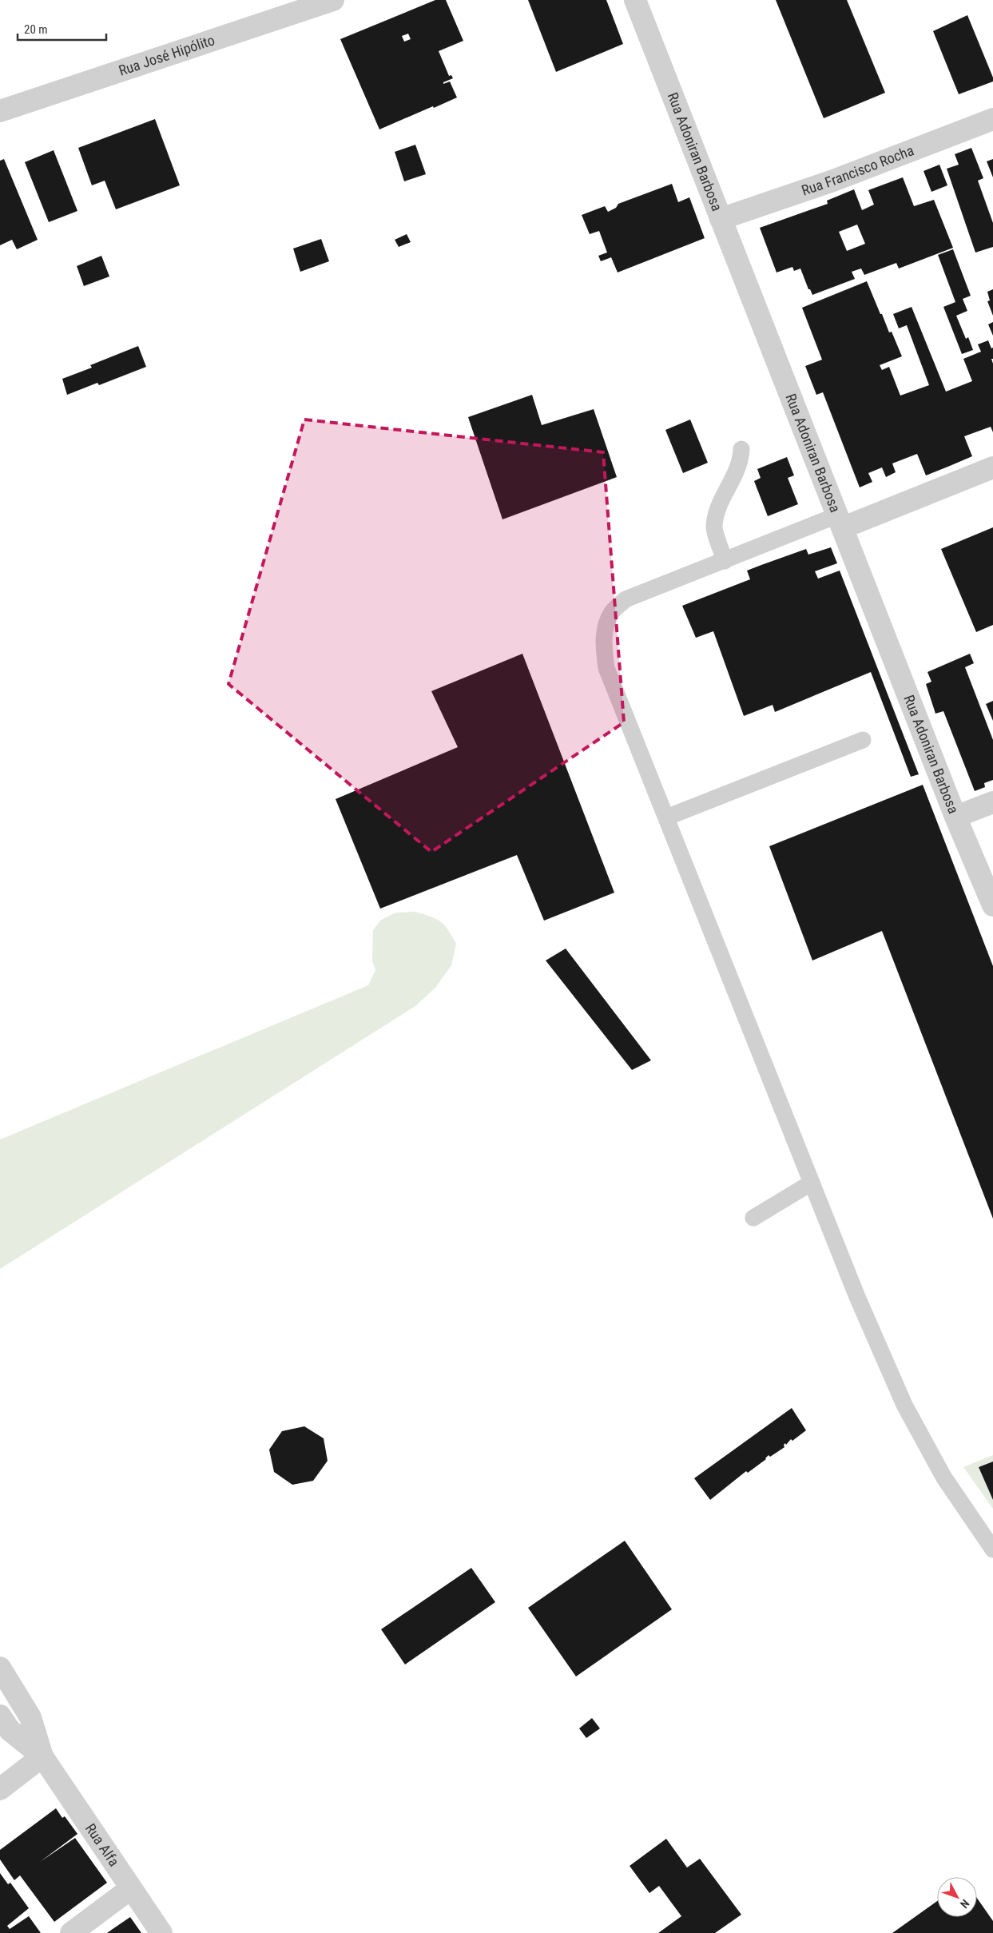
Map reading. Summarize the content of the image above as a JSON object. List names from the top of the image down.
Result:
{
  "streets": {
    "street": [
      "Rua José Hipólito",
      "Rua Adoniran Barbosa",
      "Rua Francisco Rocha",
      "Rua Alfa"
    ]
  },
  "crossings": [
    ["Rua Adoniran Barbosa", "Rua Francisco Rocha"]
  ],
  "scale_bar": "20 m",
  "north": "bottom right"
}
